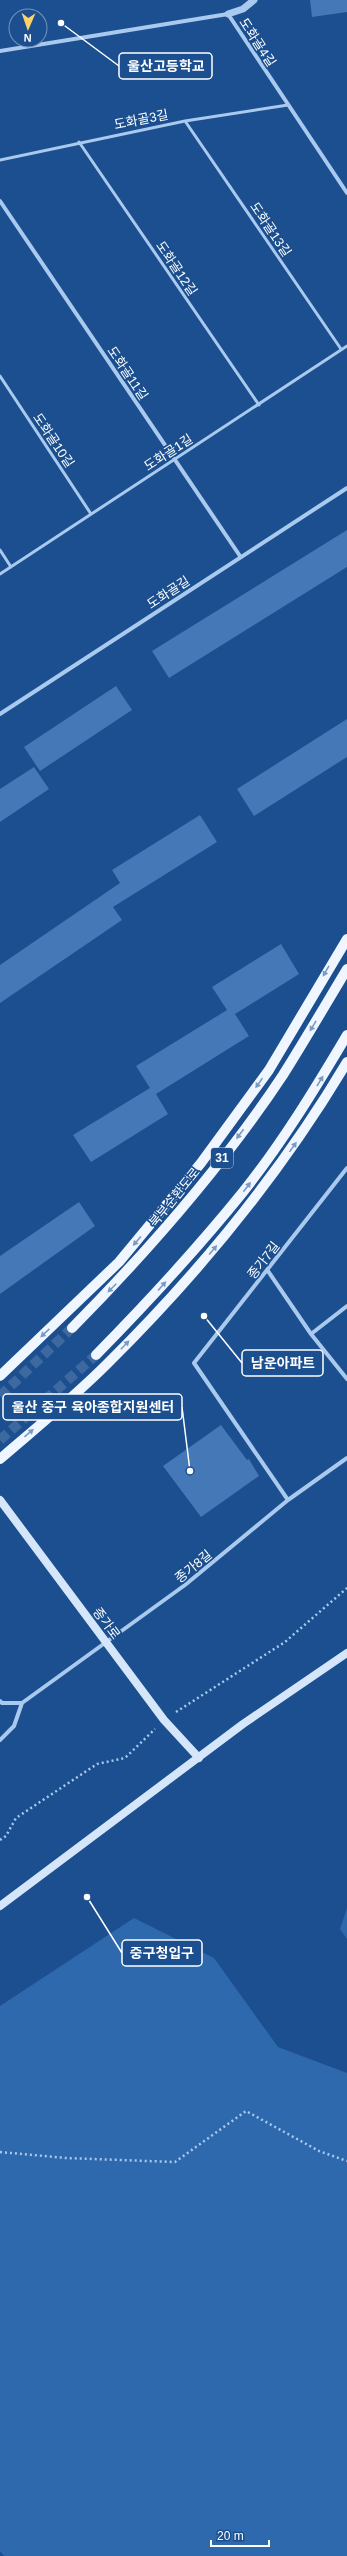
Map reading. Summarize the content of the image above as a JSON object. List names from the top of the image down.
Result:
{
  "streets": {
    "main road": ["31", "북부순환도로", "종가로"],
    "street": [
      "도화골4길",
      "도화골11길",
      "도화골길",
      "종가7길",
      "종가8길"
    ],
    "lane": [
      "도화골3길",
      "도화골13길",
      "도화골12길",
      "도화골10길",
      "도화골1길"
    ]
  },
  "crossings": [
    ["도화골4길", "도화골3길"],
    ["도화골3길", "도화골13길"],
    ["도화골3길", "도화골12길"],
    ["도화골13길", "도화골1길"],
    ["도화골12길", "도화골1길"],
    ["도화골11길", "도화골1길"],
    ["도화골11길", "도화골길"],
    ["도화골10길", "도화골1길"],
    ["종가7길", "종가8길"],
    ["종가8길", "종가로"]
  ],
  "places": [
    "울산고등학교",
    "남운아파트",
    "울산 중구 육아종합지원센터",
    "중구청입구"
  ],
  "scale_bar": "20 m",
  "north": "bottom"
}
